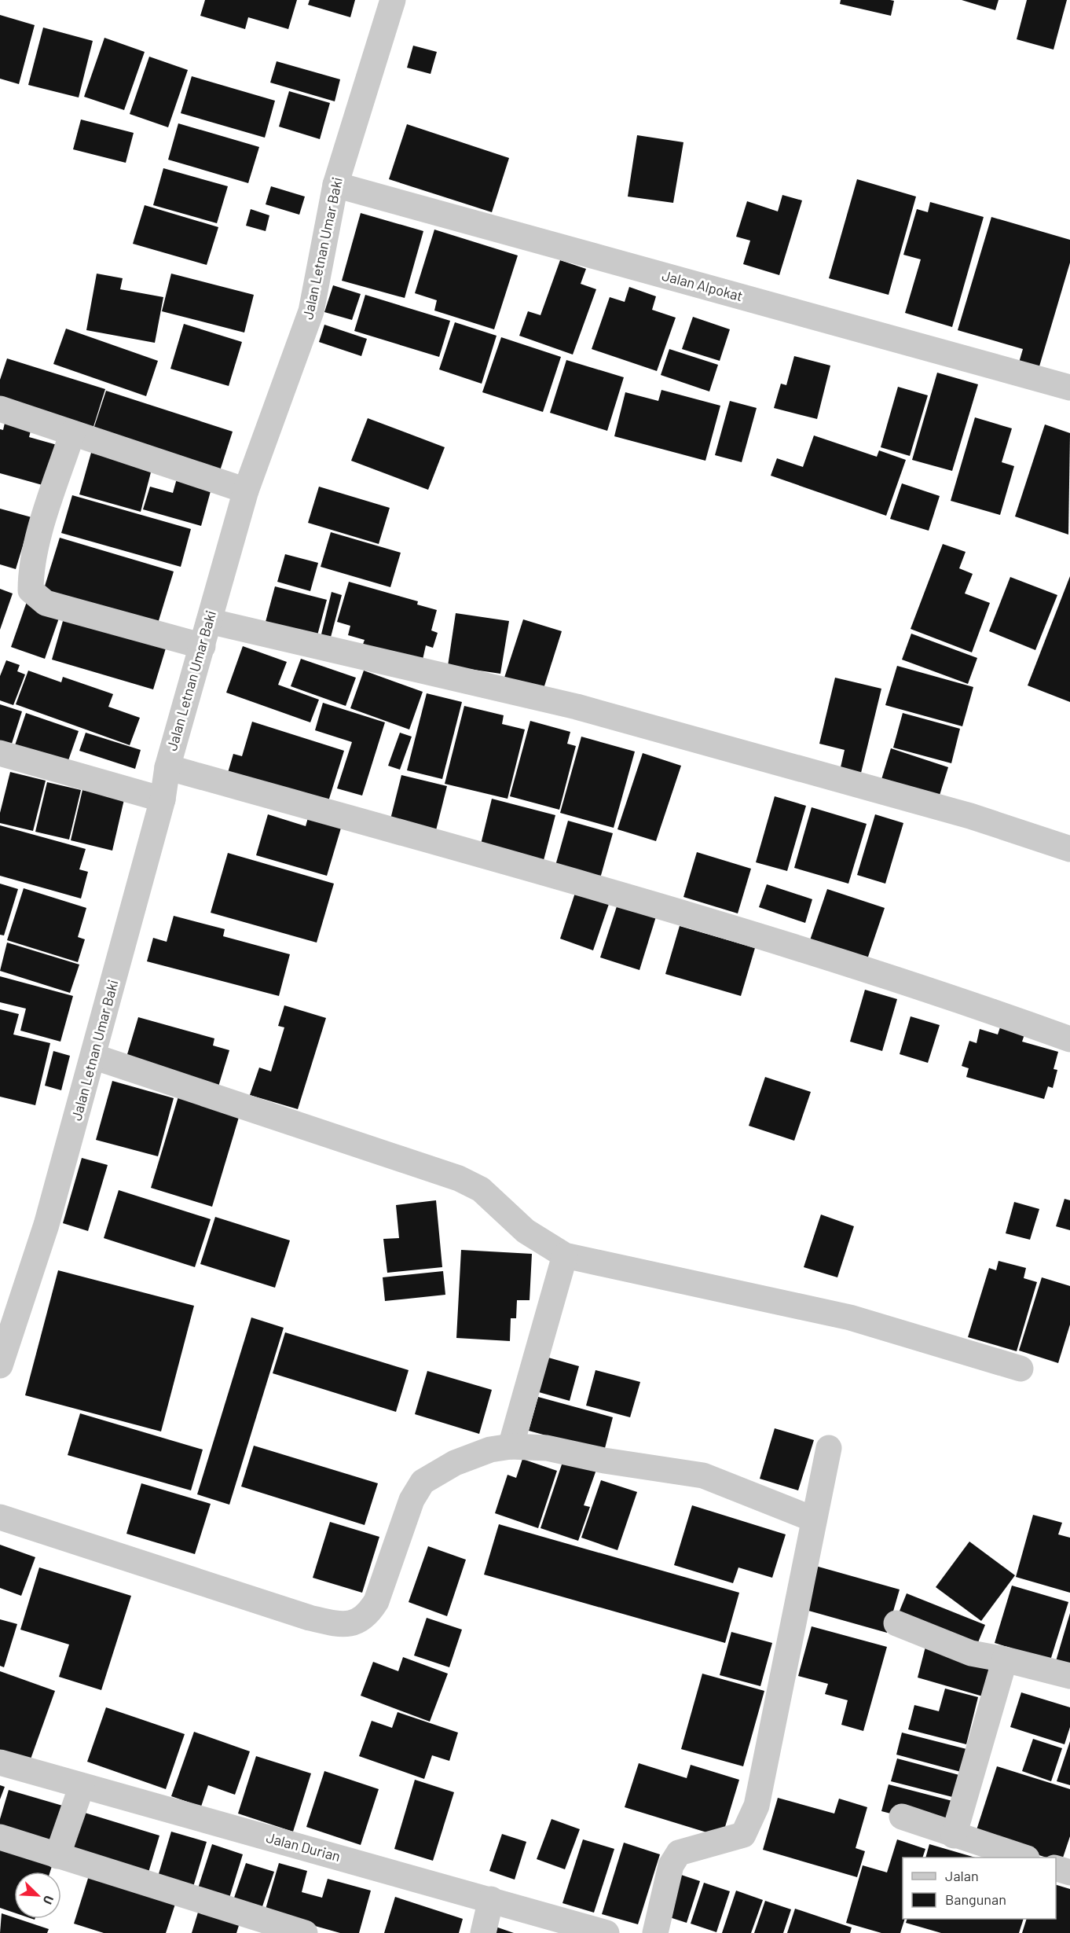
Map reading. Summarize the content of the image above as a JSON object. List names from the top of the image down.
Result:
{
  "streets": {
    "street": ["Jalan Letnan Umar Baki", "Jalan Alpokat", "Jalan Durian"]
  },
  "crossings": [
    ["Jalan Letnan Umar Baki", "Jalan Alpokat"]
  ],
  "legend": ["Jalan", "Bangunan"],
  "north": "bottom right"
}
